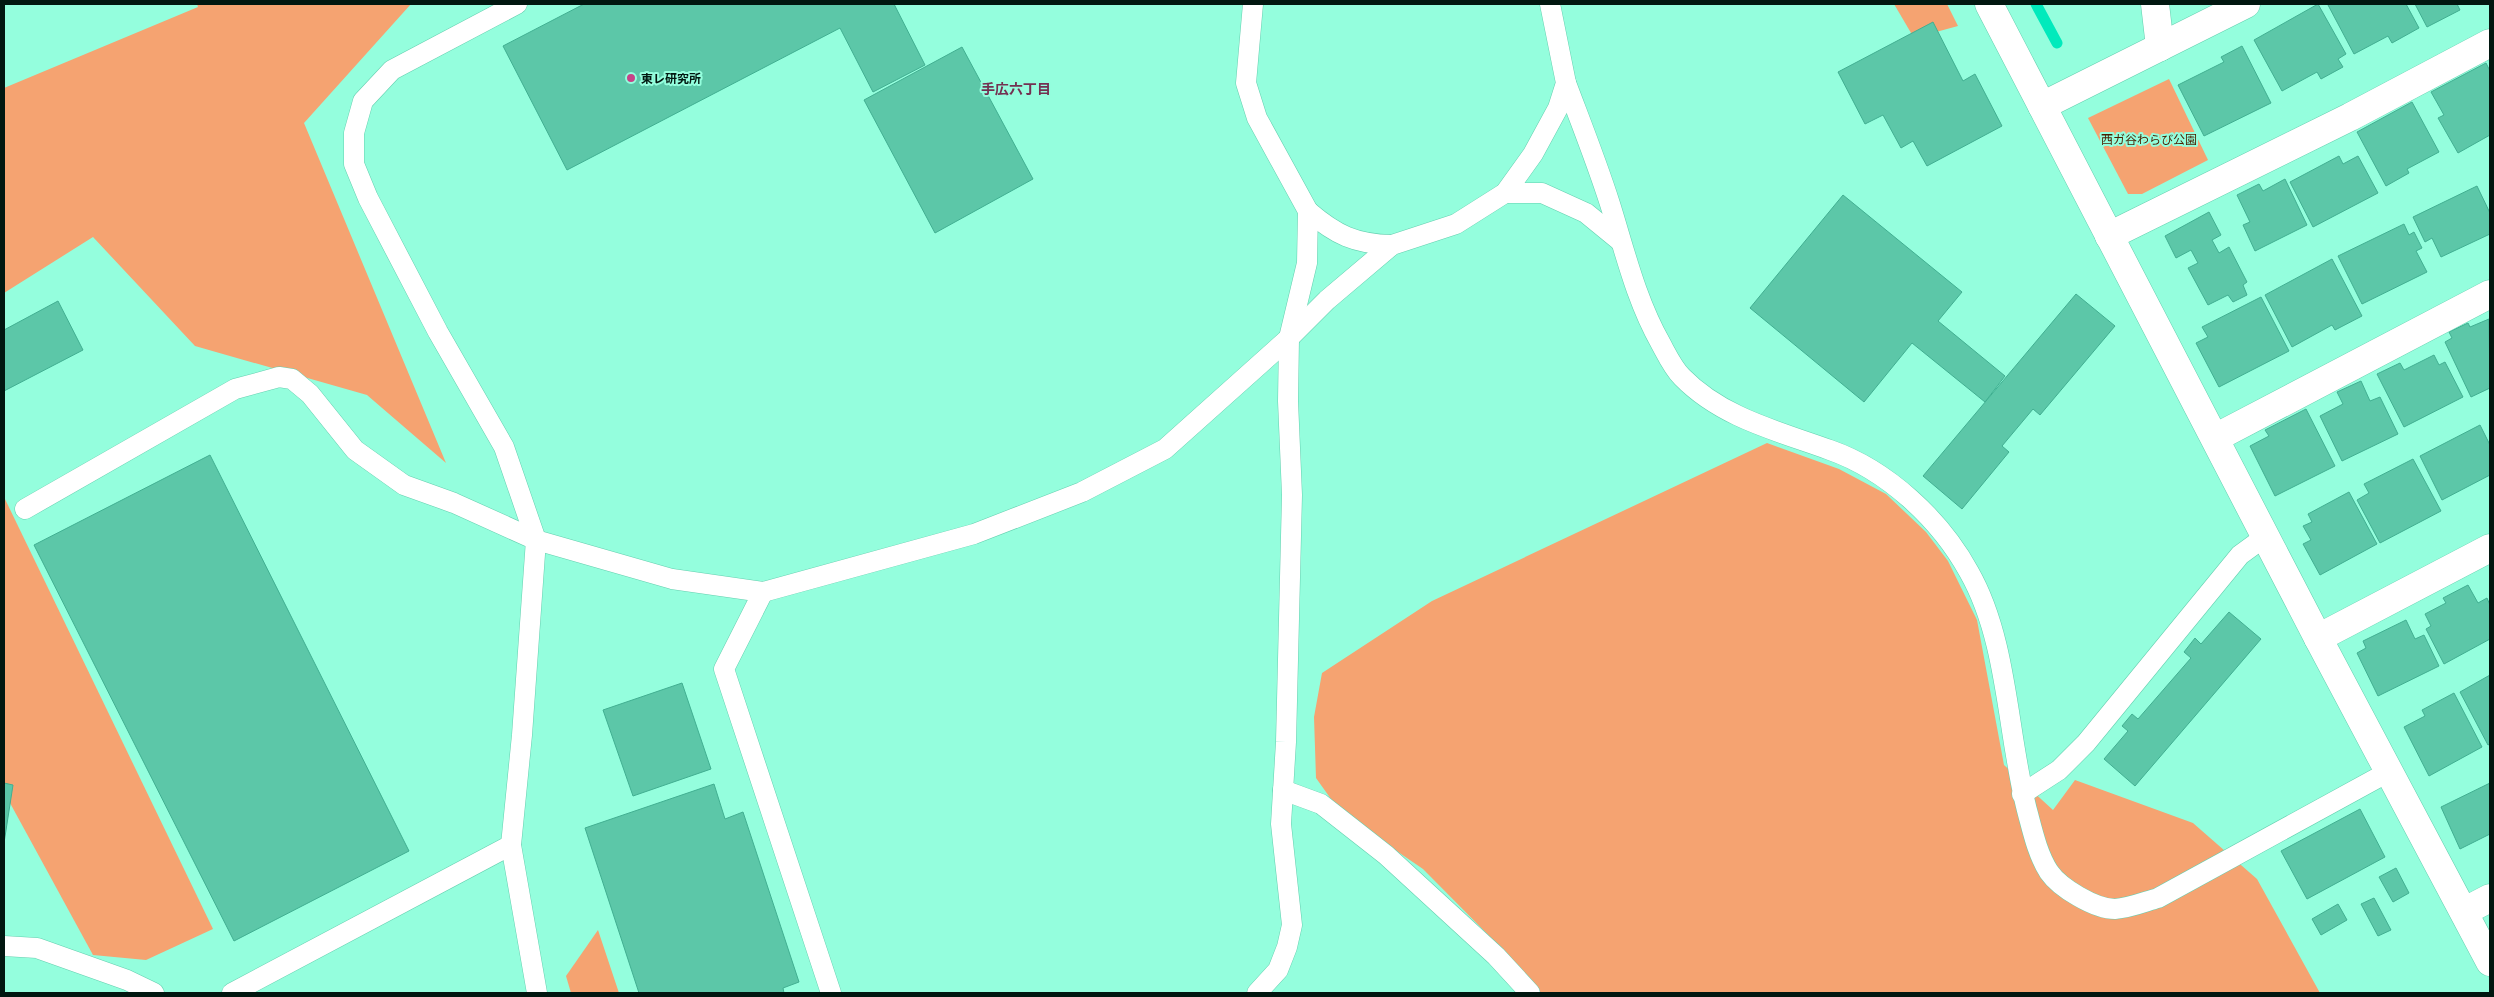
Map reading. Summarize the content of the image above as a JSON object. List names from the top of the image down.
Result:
{
  "districts": ["手広六丁目"],
  "parks": ["西ガ谷わらび公園"],
  "places": ["東レ研究所"]
}
